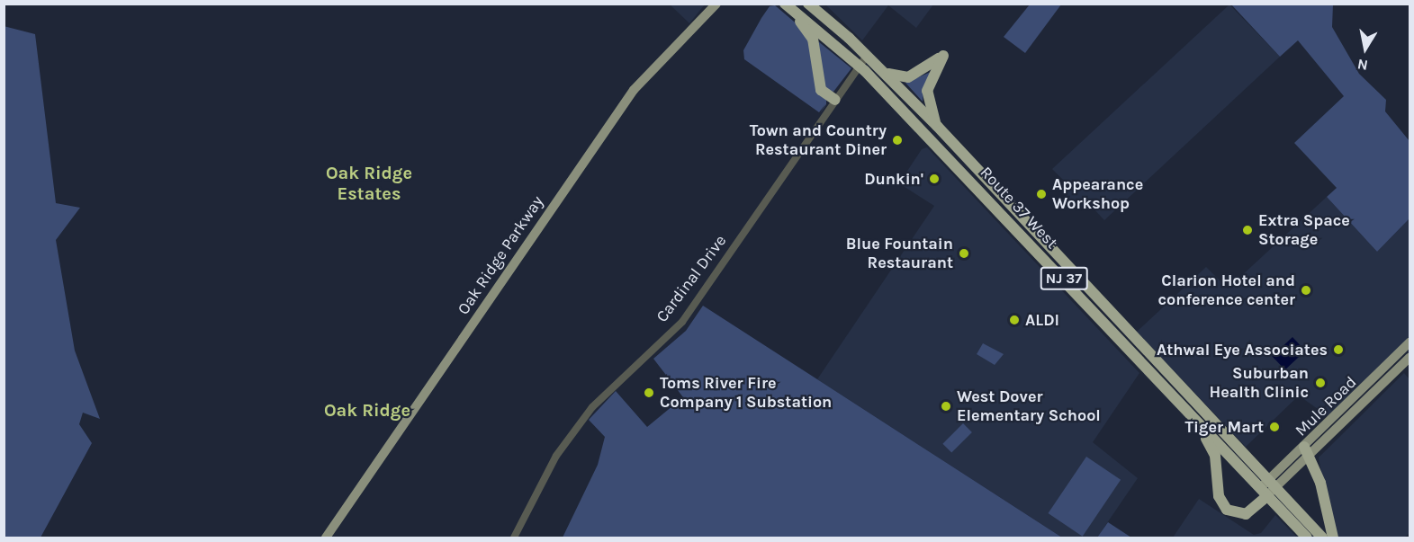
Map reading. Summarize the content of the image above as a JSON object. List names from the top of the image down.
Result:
{
  "streets": {
    "highway": ["Route 37 West", "NJ 37"],
    "main road": ["Oak Ridge Parkway", "Mule Road"],
    "street": ["Cardinal Drive"]
  },
  "crossings": [
    ["Route 37 West", "Cardinal Drive"],
    ["Route 37 West", "Mule Road"]
  ],
  "districts": ["Oak Ridge Estates", "Oak Ridge"],
  "places": [
    "Town and Country Restaurant Diner",
    "Dunkin'",
    "Appearance Workshop",
    "Extra Space Storage",
    "Blue Fountain Restaurant",
    "Clarion Hotel and conference center",
    "ALDI",
    "Athwal Eye Associates",
    "Suburban Health Clinic",
    "Toms River Fire Company 1 Substation",
    "West Dover Elementary School",
    "Tiger Mart"
  ],
  "north": "bottom"
}
